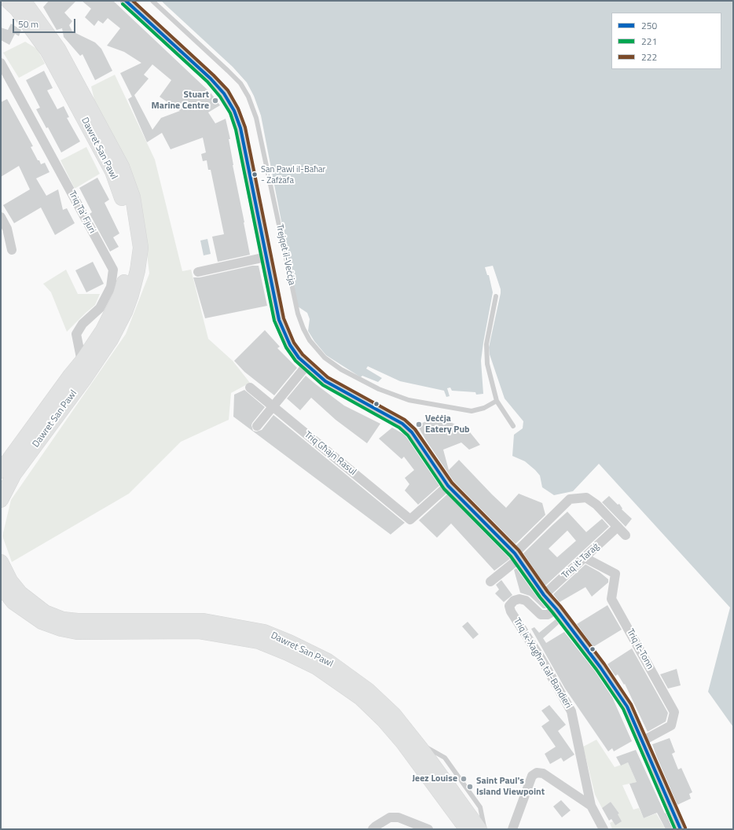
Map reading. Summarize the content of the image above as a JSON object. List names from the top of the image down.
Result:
{
  "streets": {
    "highway": ["Dawret San Pawl"],
    "street": [
      "Triq Ta' Fjuri",
      "Triq Għajn Rasul",
      "Triq it-Taraġ",
      "Triq it-Tonn",
      "Triq ix-Xagħra tal-Bandieri"
    ],
    "lane": ["Trejqet il-Veċċja"]
  },
  "crossings": [
    ["Dawret San Pawl", "Triq Ta' Fjuri"],
    ["Triq it-Taraġ", "Triq it-Tonn"]
  ],
  "places": [
    "Stuart Marine Centre",
    "San Pawl il-Baħar - Żafżafa",
    "Veċċja Eatery Pub",
    "Jeez Louise",
    "Saint Paul's Island Viewpoint"
  ],
  "lines": ["transit line 250", "transit line 222", "transit line 221"],
  "legend": ["250", "221", "222"],
  "scale_bar": "50 m"
}
